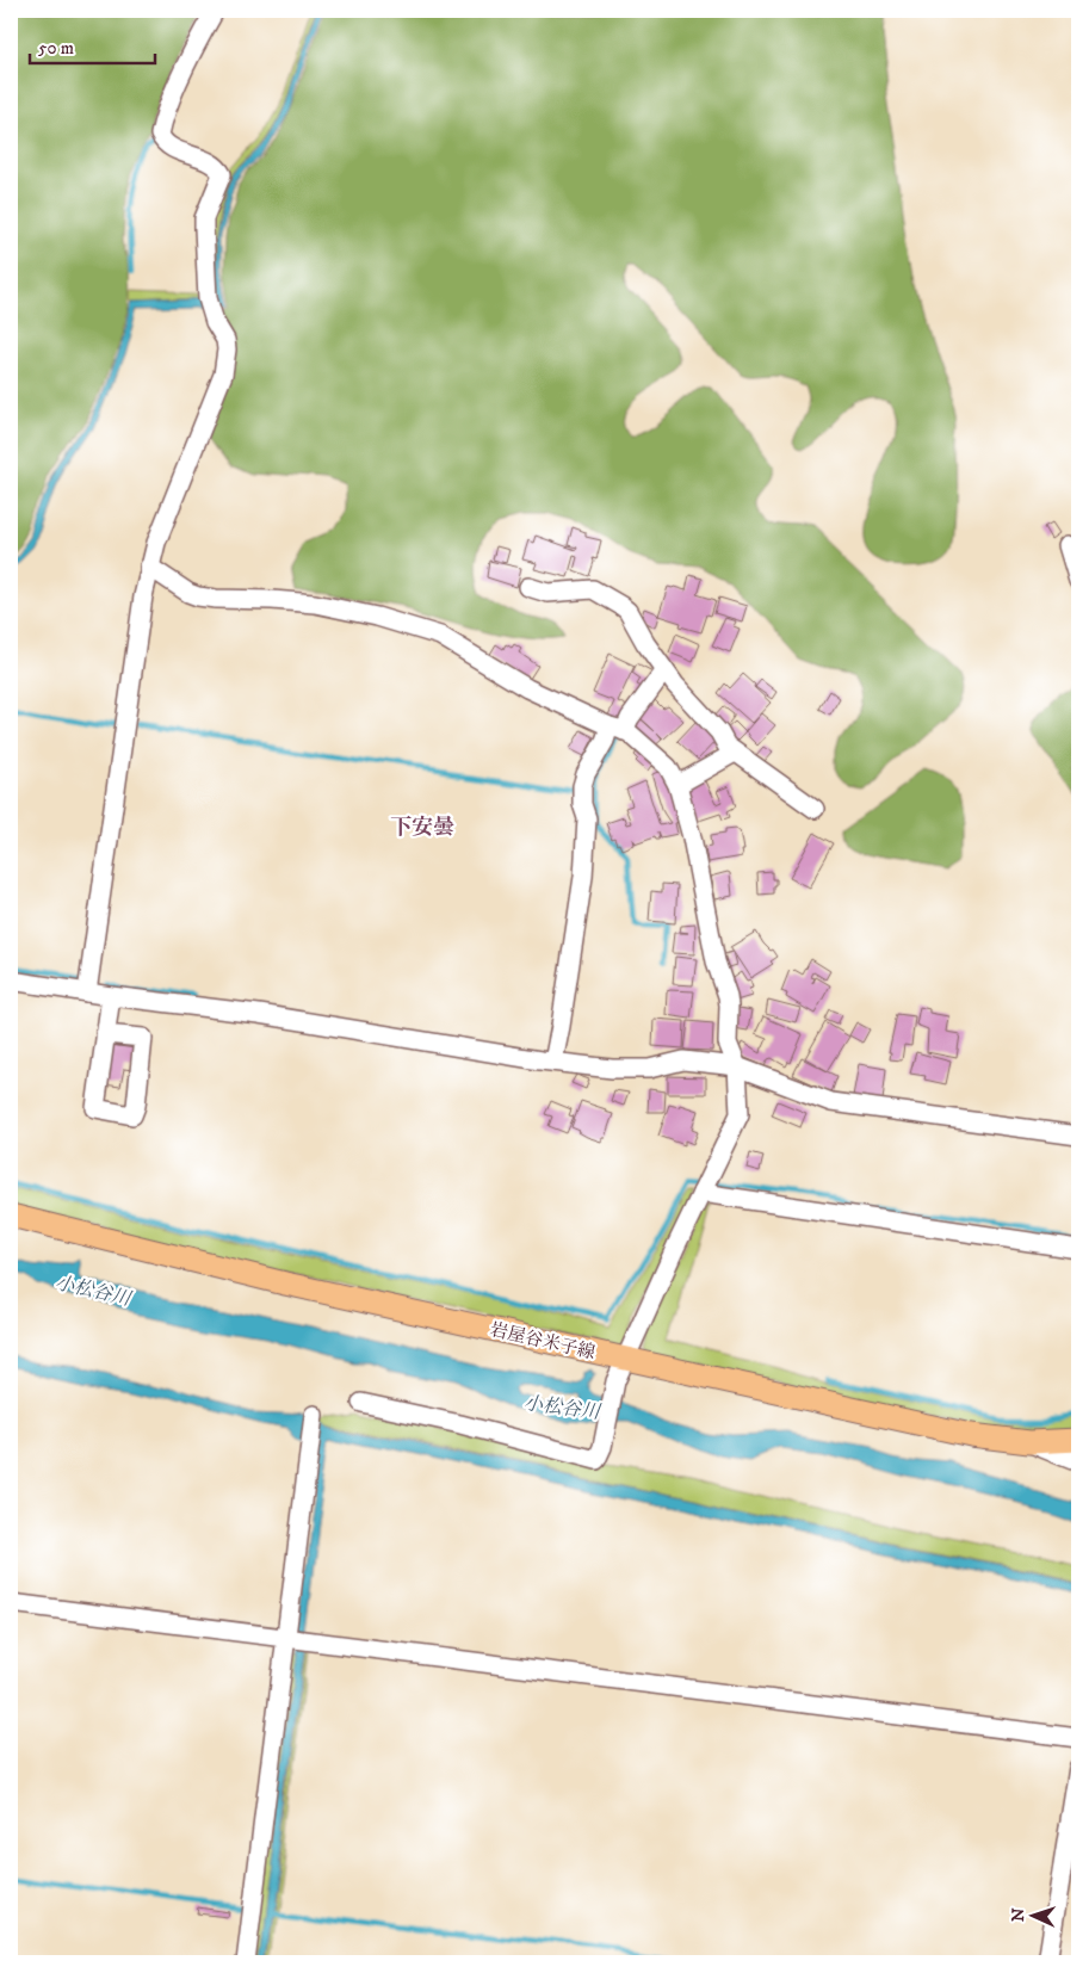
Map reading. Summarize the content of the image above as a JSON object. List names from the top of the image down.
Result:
{
  "streets": {
    "main road": ["岩屋谷米子線"]
  },
  "districts": ["下安曇"],
  "water": ["小松谷川"],
  "scale_bar": "50 m",
  "north": "left"
}
